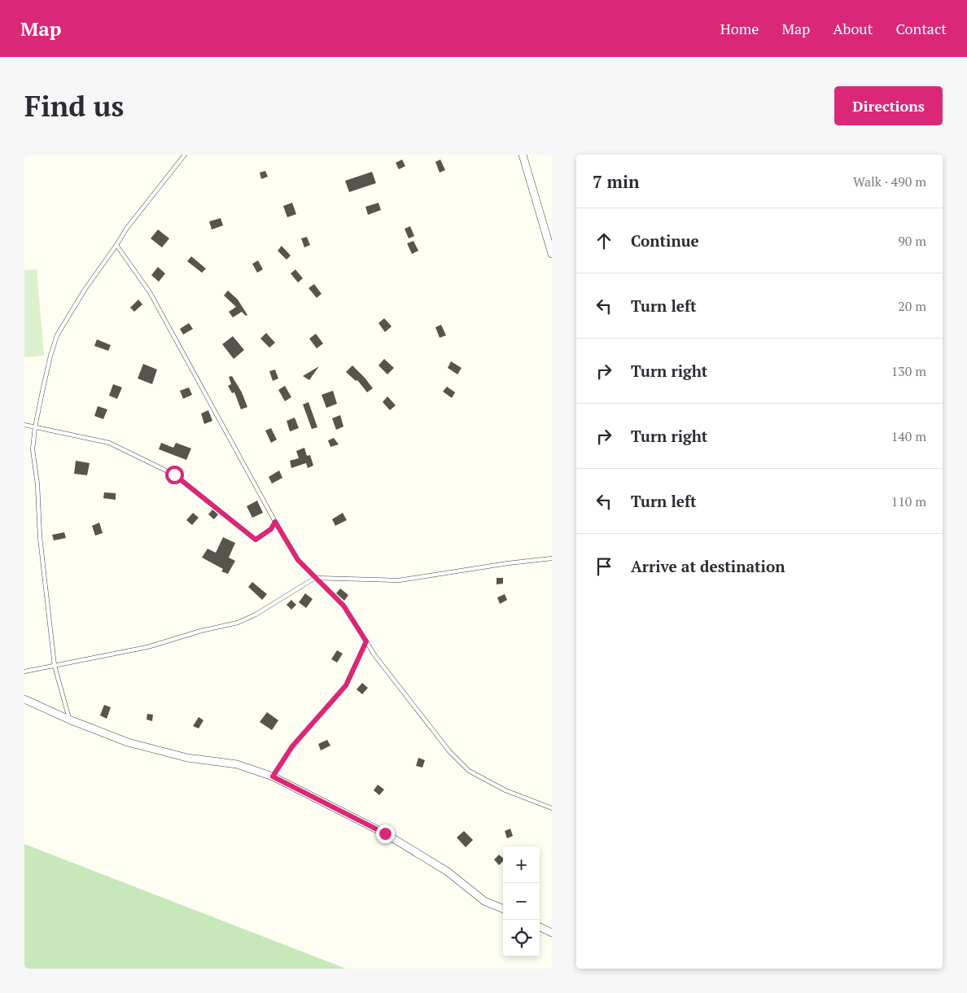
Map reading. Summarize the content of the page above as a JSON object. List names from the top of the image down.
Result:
{
  "page": {
    "header": "Map",
    "nav": [
      "Home",
      "Map",
      "About",
      "Contact"
    ],
    "buttons": "Directions",
    "title": "Find us",
    "heading": ["7 min", "Walk · 490 m"],
    "list": [
      ["Continue", "90 m"],
      ["Turn left", "20 m"],
      ["Turn right", "130 m"],
      ["Turn right", "140 m"],
      ["Turn left", "110 m"],
      "Arrive at destination"
    ],
    "map_buttons": ["+", "−"]
  }
}
